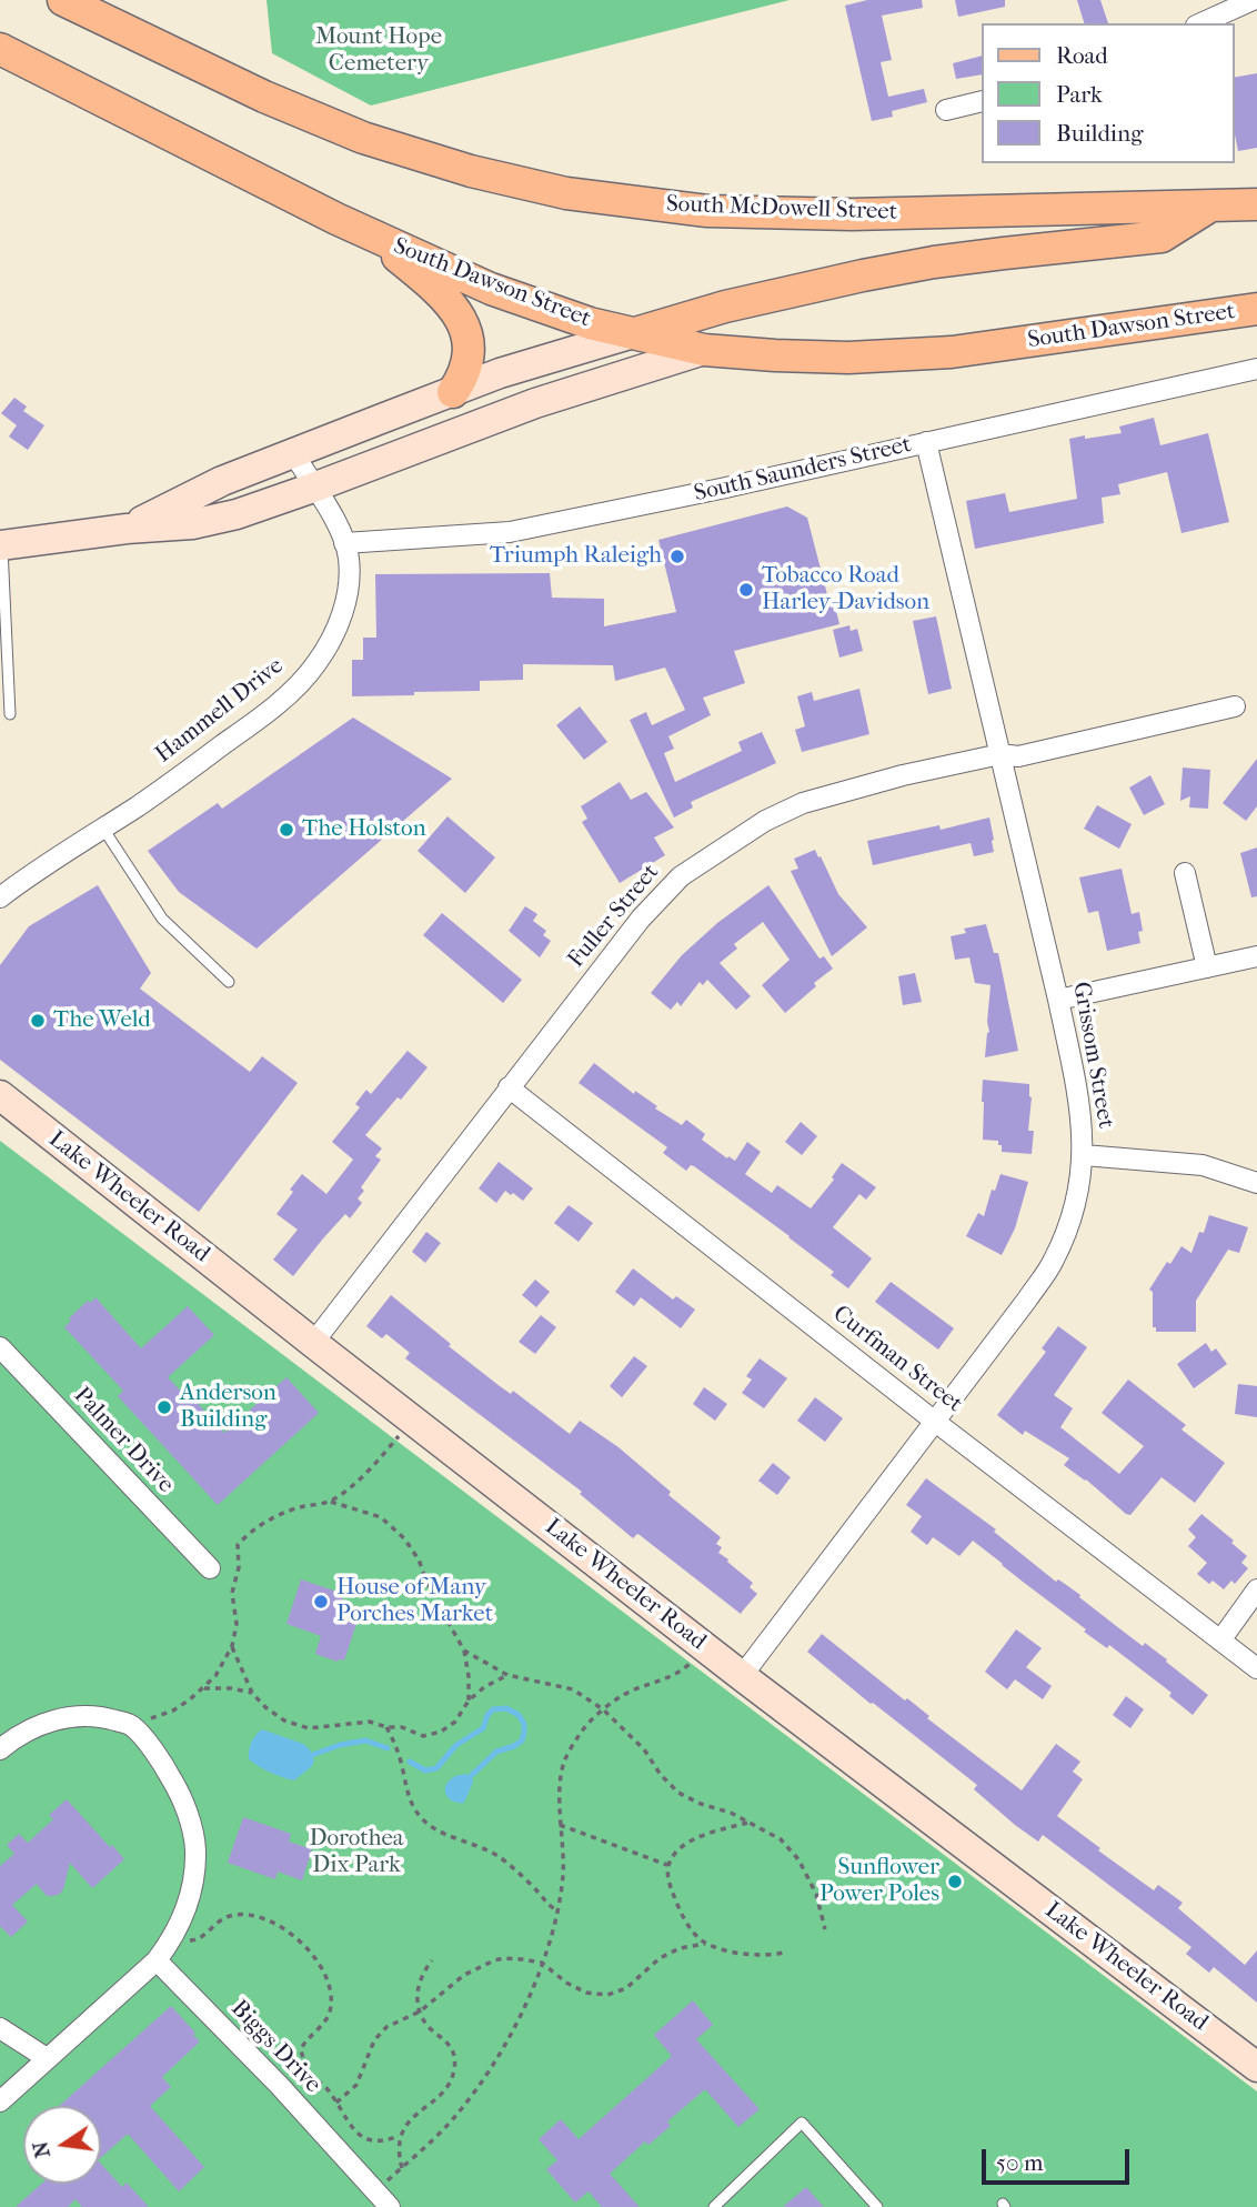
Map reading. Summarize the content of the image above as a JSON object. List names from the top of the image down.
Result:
{
  "streets": {
    "main road": ["South McDowell Street", "South Dawson Street", "Lake Wheeler Road"],
    "street": [
      "South Saunders Street",
      "Hammell Drive",
      "Fuller Street",
      "Grissom Street",
      "Curfman Street",
      "Palmer Drive",
      "Biggs Drive"
    ]
  },
  "crossings": [
    ["South Saunders Street", "Hammell Drive"],
    ["South Saunders Street", "Grissom Street"],
    ["Fuller Street", "Grissom Street"],
    ["Fuller Street", "Lake Wheeler Road"],
    ["Fuller Street", "Curfman Street"],
    ["Grissom Street", "Lake Wheeler Road"],
    ["Grissom Street", "Curfman Street"]
  ],
  "parks": ["Mount Hope Cemetery", "Dorothea Dix Park"],
  "places": [
    "Triumph Raleigh",
    "Tobacco Road Harley-Davidson",
    "The Holston",
    "The Weld",
    "Anderson Building",
    "House of Many Porches Market",
    "Sunflower Power Poles"
  ],
  "legend": ["Road", "Park", "Building"],
  "scale_bar": "50 m",
  "north": "left"
}
